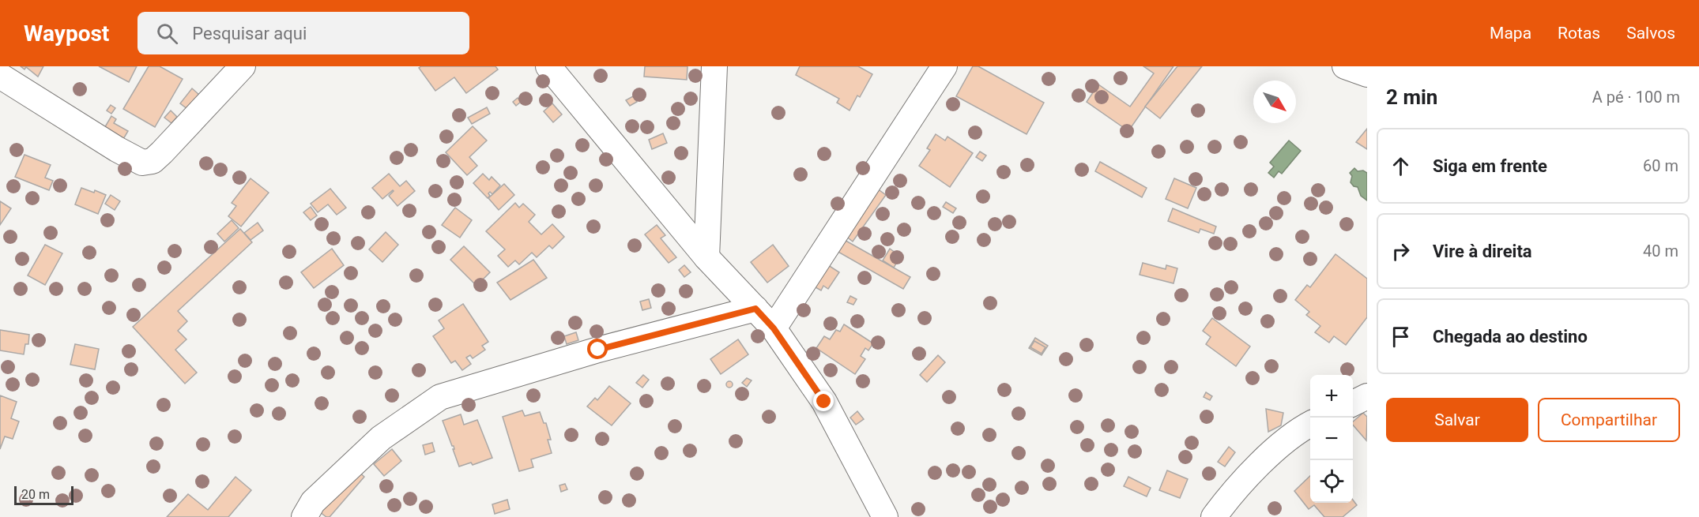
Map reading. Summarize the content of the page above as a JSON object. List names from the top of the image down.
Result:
{
  "scale_bar": "20 m",
  "north": "bottom right",
  "page": {
    "header": "Waypost",
    "search": "Pesquisar aqui",
    "nav": ["Mapa", "Rotas", "Salvos"],
    "heading": ["2 min", "A pé · 100 m"],
    "list": [
      ["Siga em frente", "60 m"],
      ["Vire à direita", "40 m"],
      "Chegada ao destino"
    ],
    "map_buttons": ["+", "−"],
    "buttons": ["Salvar", "Compartilhar"],
    "scale": "20 m"
  }
}
